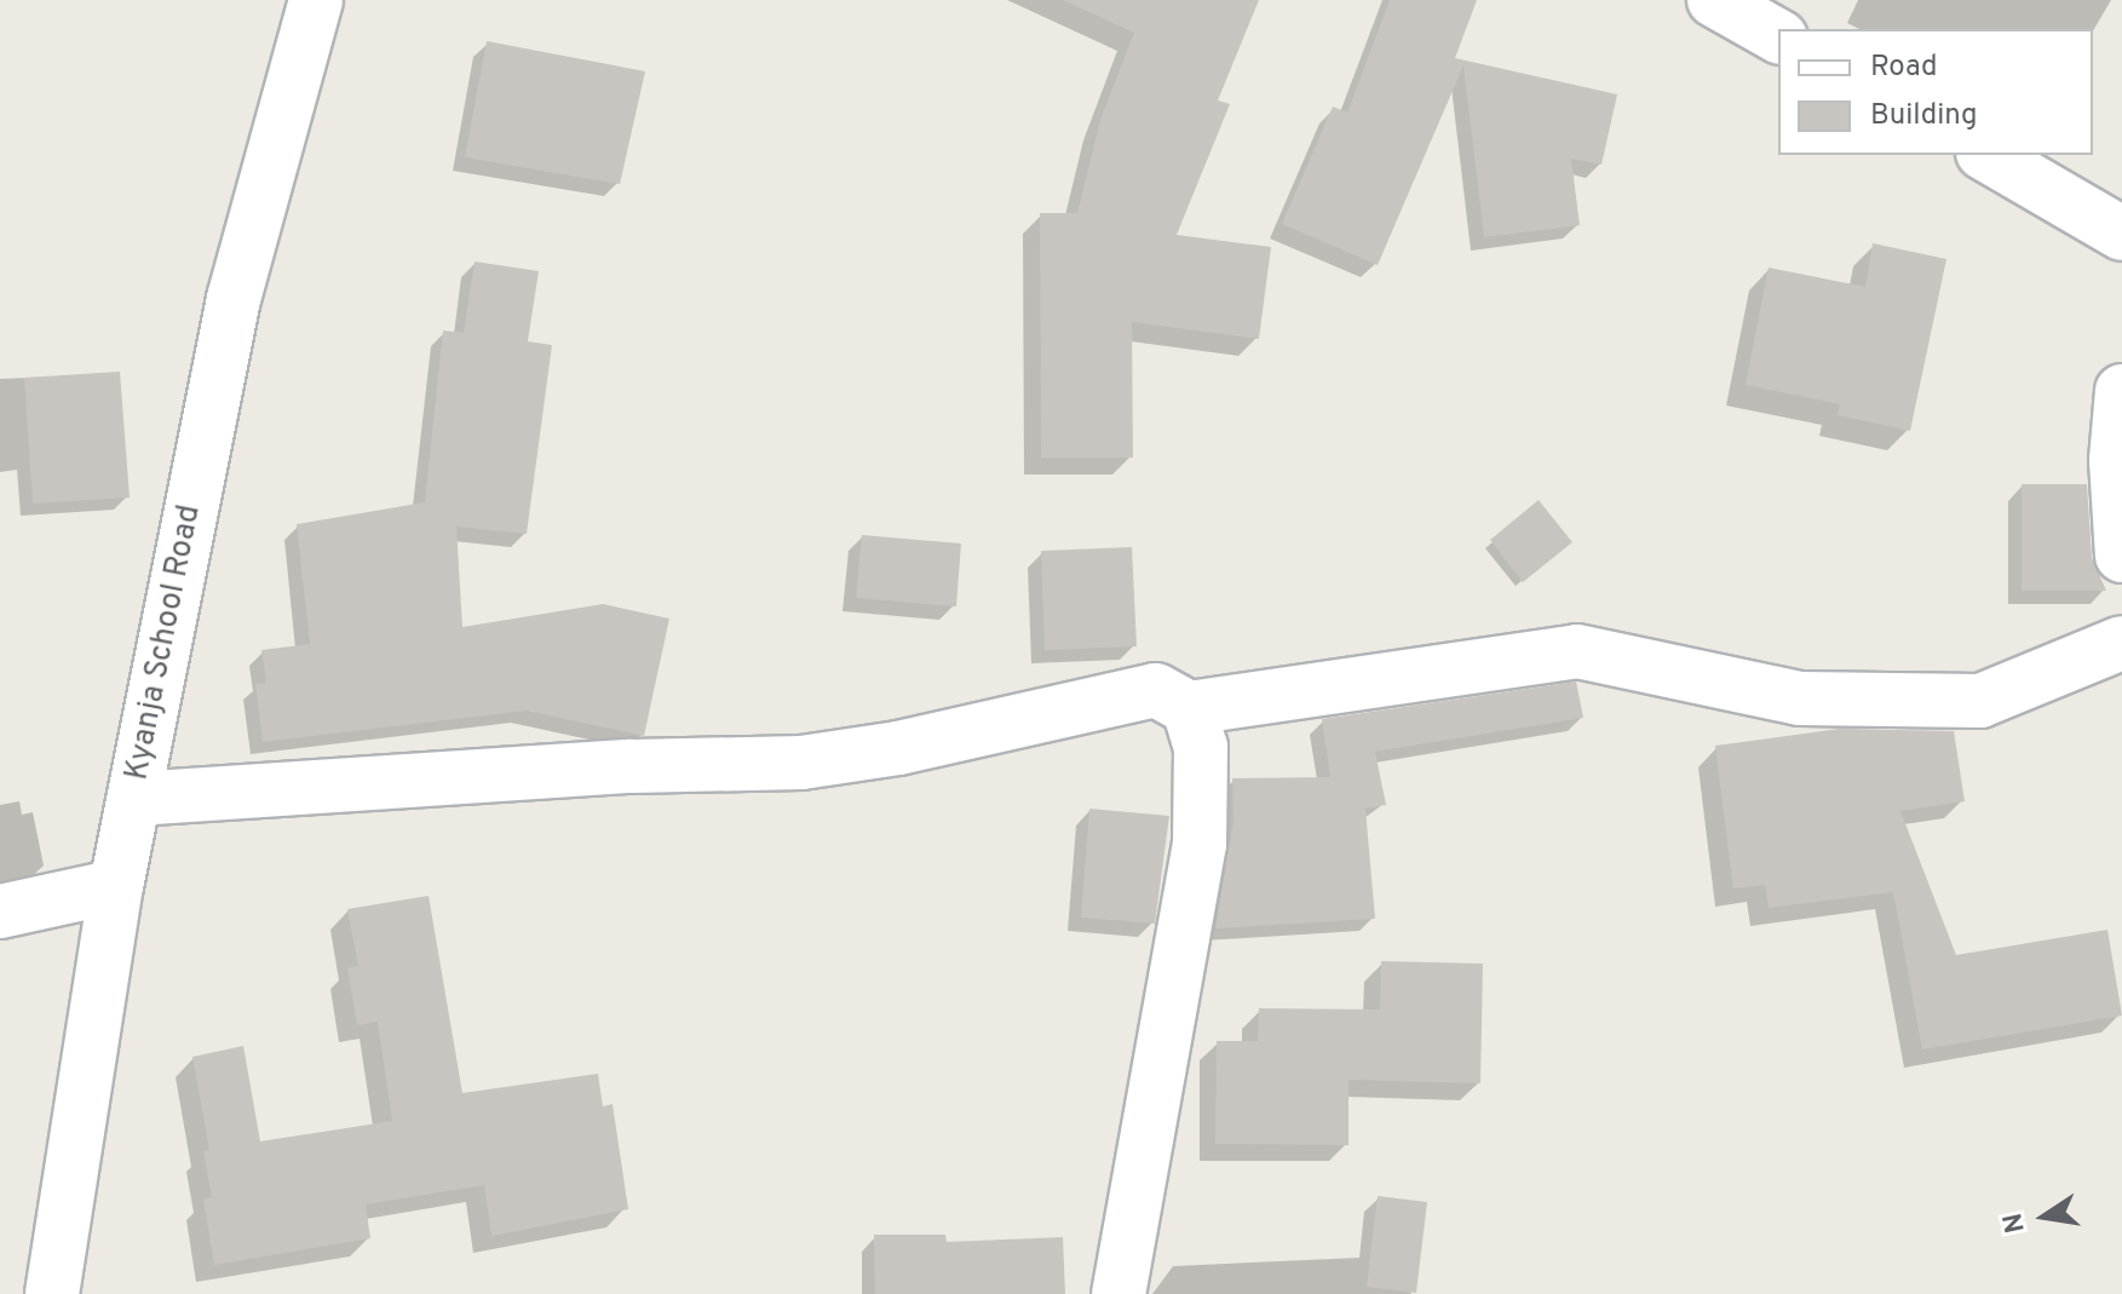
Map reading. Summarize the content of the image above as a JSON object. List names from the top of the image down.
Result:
{
  "streets": {
    "street": ["Kyanja School Road"]
  },
  "legend": ["Road", "Building"],
  "north": "left"
}
